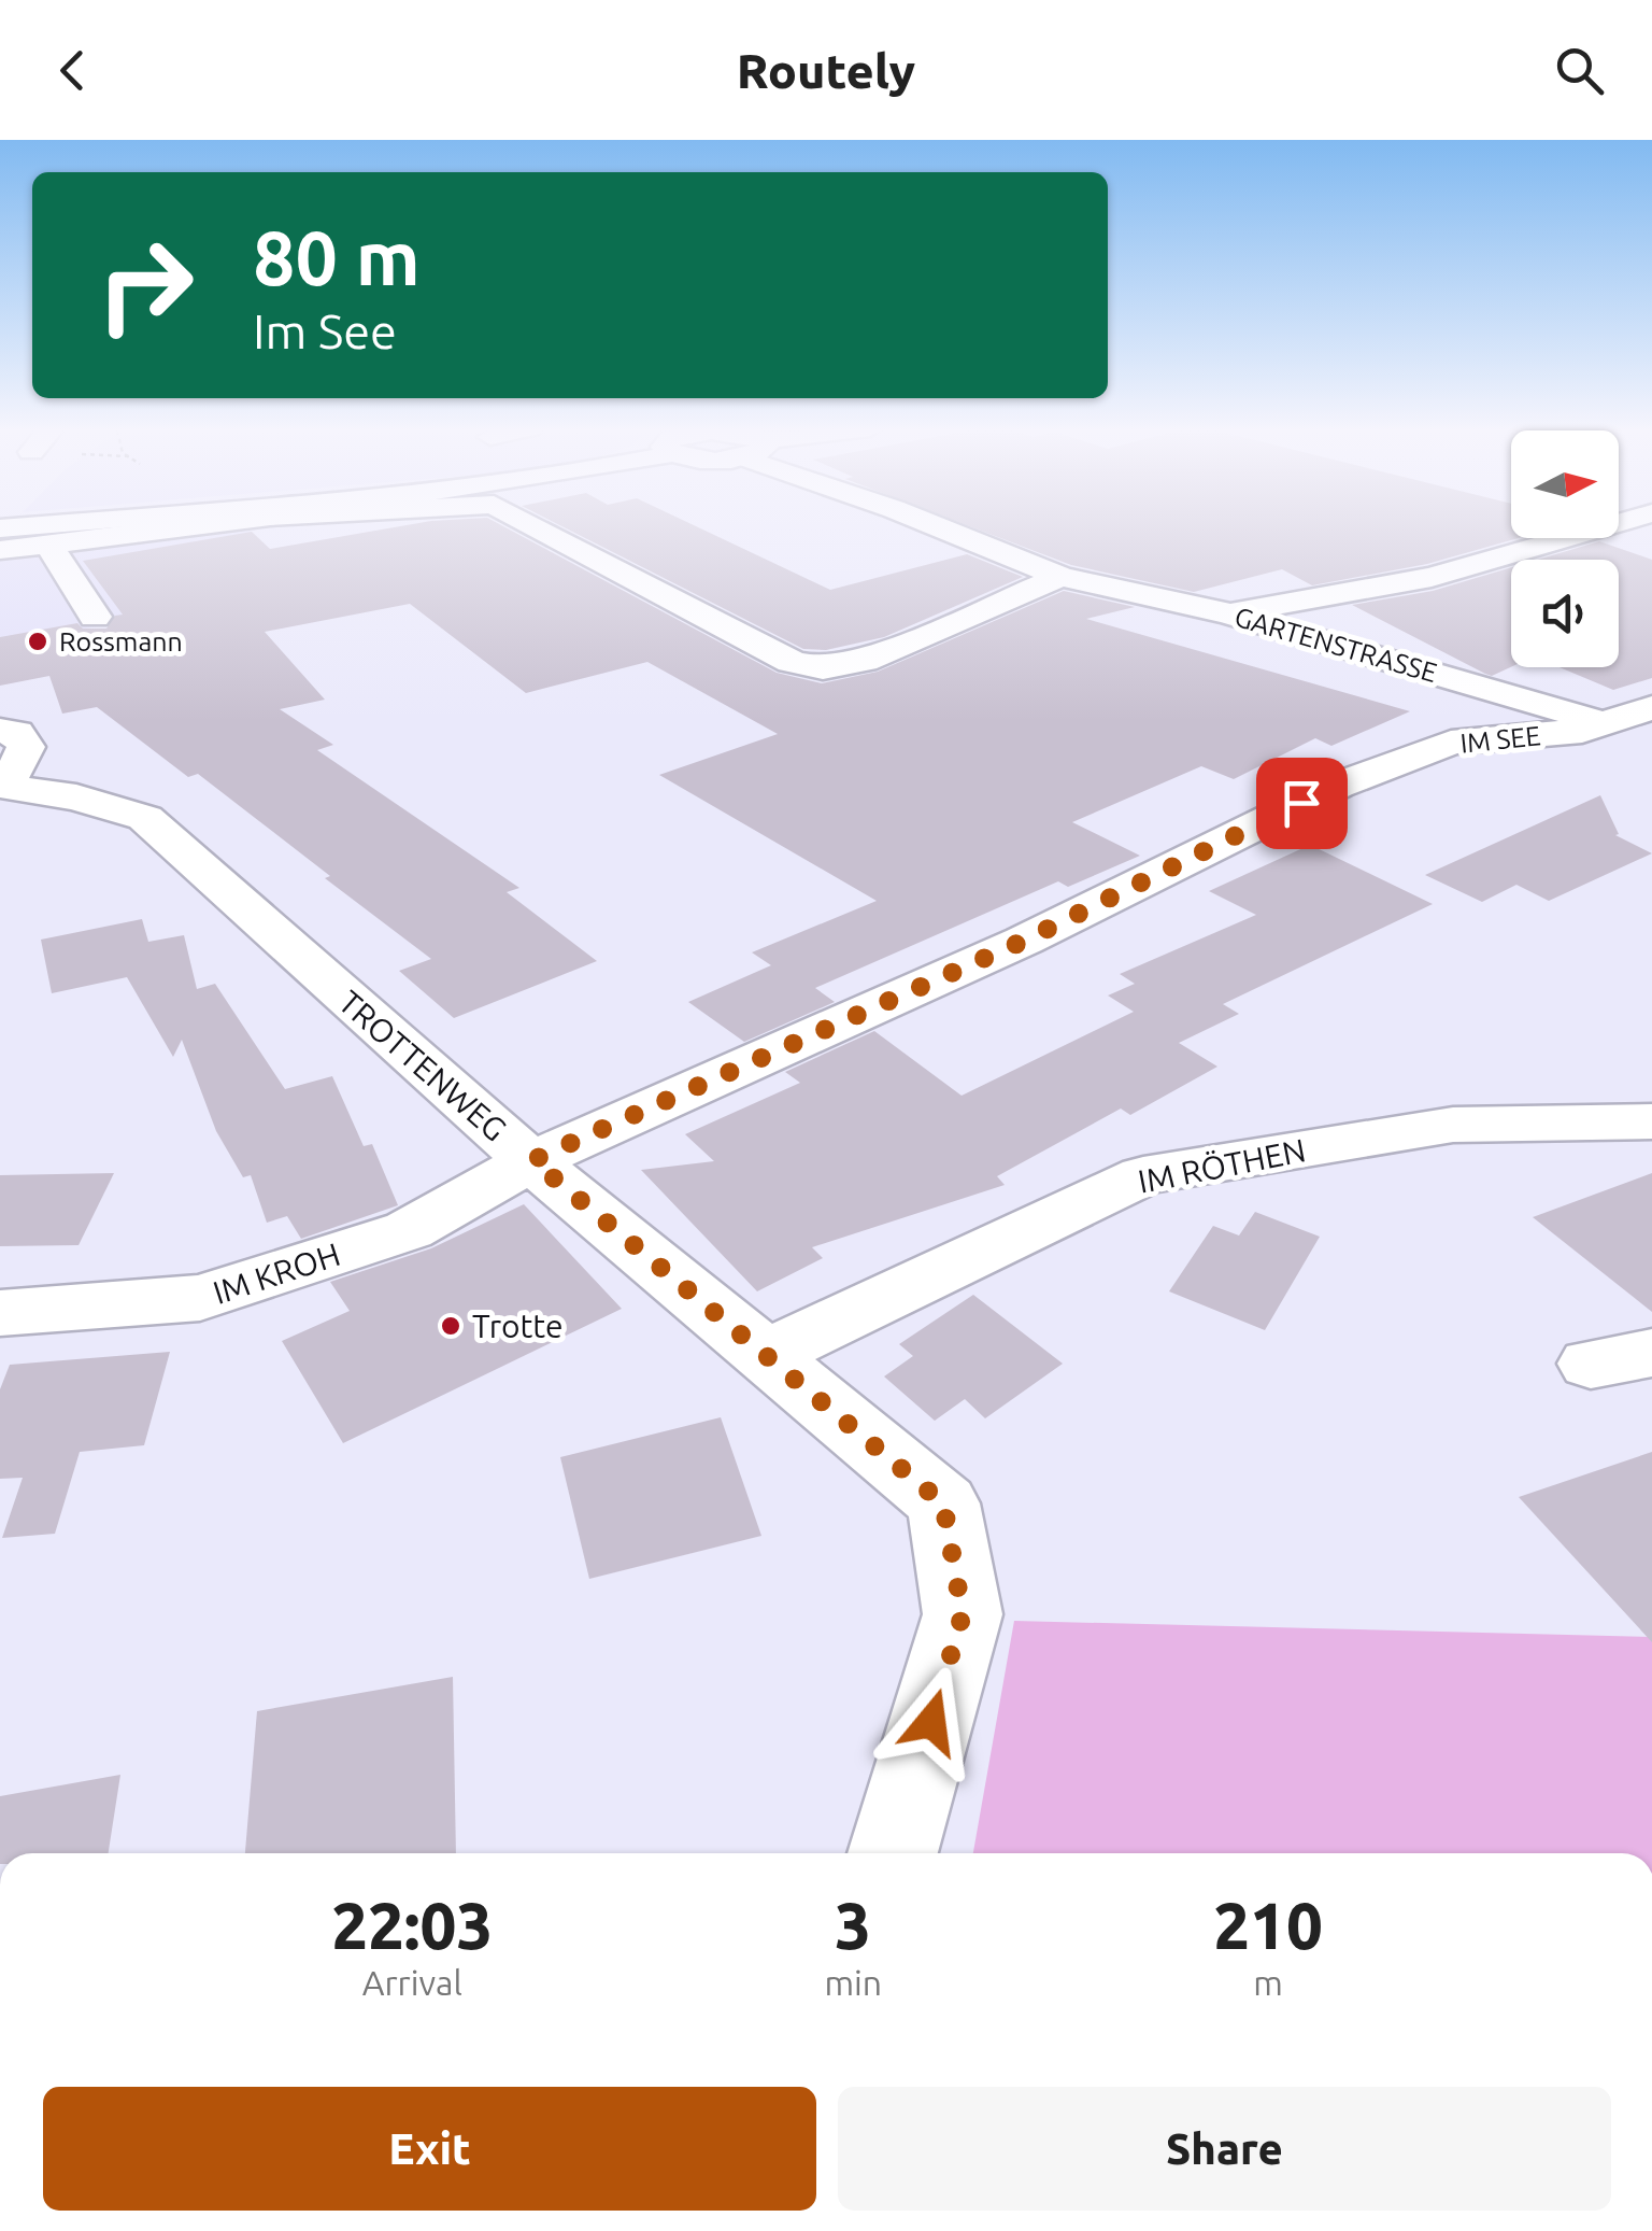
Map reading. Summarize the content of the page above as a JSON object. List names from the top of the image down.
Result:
{
  "streets": {
    "street": [
      "GARTENSTRASSE",
      "IM SEE",
      "TROTTENWEG",
      "IM RÖTHEN",
      "IM KROH"
    ]
  },
  "crossings": [
    ["GARTENSTRASSE", "IM SEE"],
    ["IM SEE", "TROTTENWEG"],
    ["IM SEE", "IM KROH"],
    ["TROTTENWEG", "IM RÖTHEN"],
    ["TROTTENWEG", "IM KROH"]
  ],
  "places": ["Rossmann", "Trotte"],
  "north": "right",
  "page": {
    "header": "Routely",
    "turn": ["80 m", "Im See"],
    "eta": [
      "22:03",
      "Arrival",
      "3",
      "min",
      "210",
      "m"
    ],
    "buttons": ["Exit", "Share"]
  }
}
